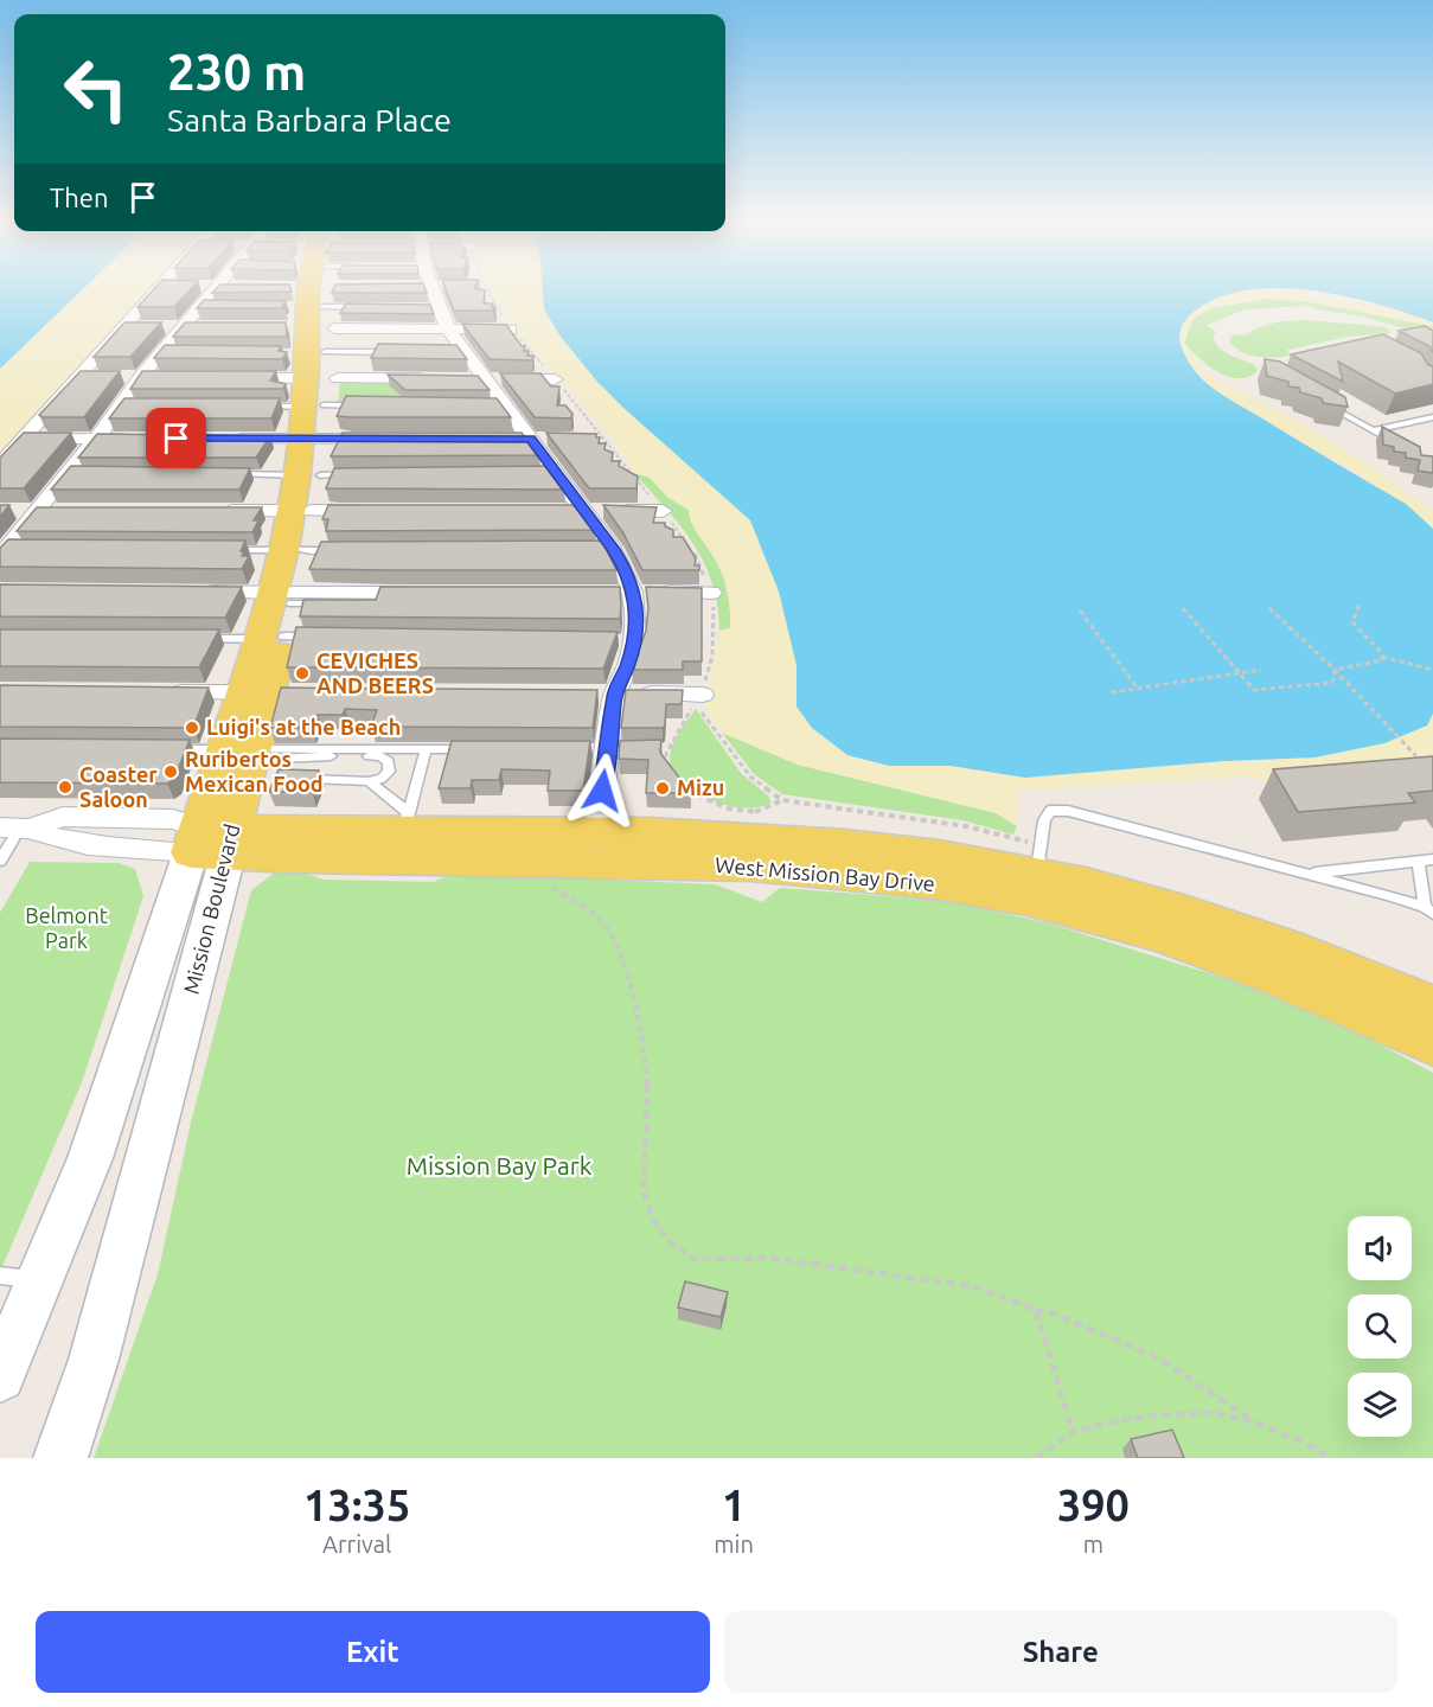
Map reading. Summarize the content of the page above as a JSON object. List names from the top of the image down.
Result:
{
  "streets": {
    "main road": ["West Mission Bay Drive", "Mission Boulevard"]
  },
  "crossings": [
    ["West Mission Bay Drive", "Mission Boulevard"]
  ],
  "parks": ["Belmont Park", "Mission Bay Park"],
  "places": [
    "CEVICHES AND BEERS",
    "Luigi's at the Beach",
    "Ruribertos Mexican Food",
    "Coaster Saloon",
    "Mizu"
  ],
  "page": {
    "turn": ["230 m", "Santa Barbara Place"],
    "then": "Then",
    "eta": [
      "13:35",
      "Arrival",
      "1",
      "min",
      "390",
      "m"
    ],
    "buttons": ["Exit", "Share"]
  }
}
